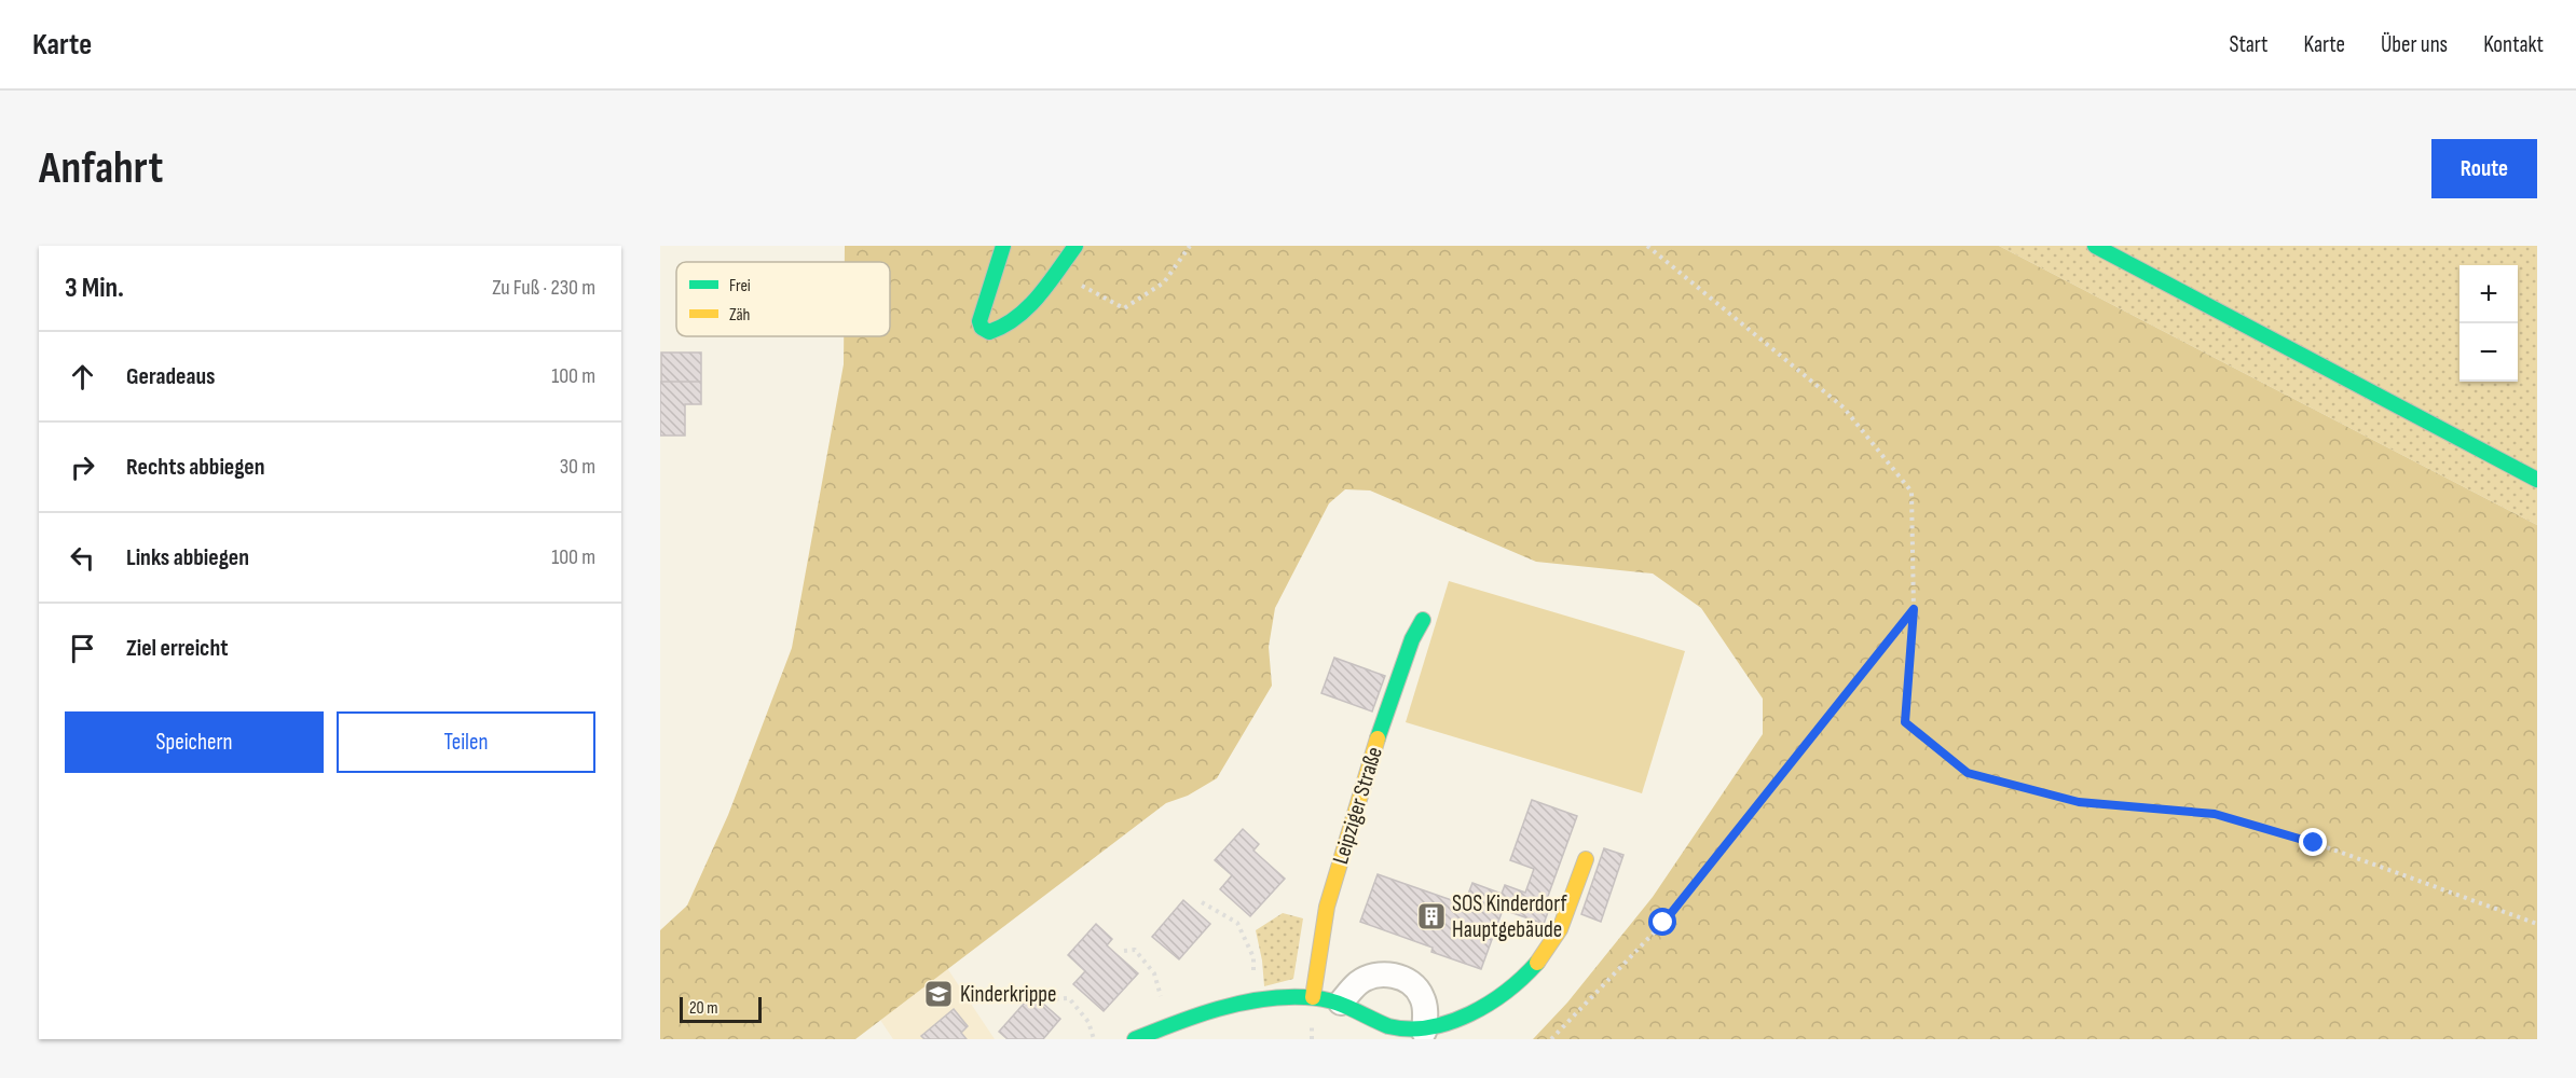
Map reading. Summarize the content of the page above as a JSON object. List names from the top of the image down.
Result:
{
  "streets": {
    "street": ["Leipziger Straße"]
  },
  "places": {
    "building": ["SOS Kinderdorf Hauptgebäude"],
    "school or university": ["Kinderkrippe"]
  },
  "legend": ["Frei", "Zäh"],
  "scale_bar": "20 m",
  "page": {
    "header": "Karte",
    "nav": [
      "Start",
      "Karte",
      "Über uns",
      "Kontakt"
    ],
    "buttons": [
      "Route",
      ["Speichern", "Teilen"]
    ],
    "title": "Anfahrt",
    "heading": ["3 Min.", "Zu Fuß · 230 m"],
    "map_buttons": ["+", "−"],
    "list": [
      ["Geradeaus", "100 m"],
      ["Rechts abbiegen", "30 m"],
      ["Links abbiegen", "100 m"],
      "Ziel erreicht"
    ],
    "scale": "20 m"
  }
}
